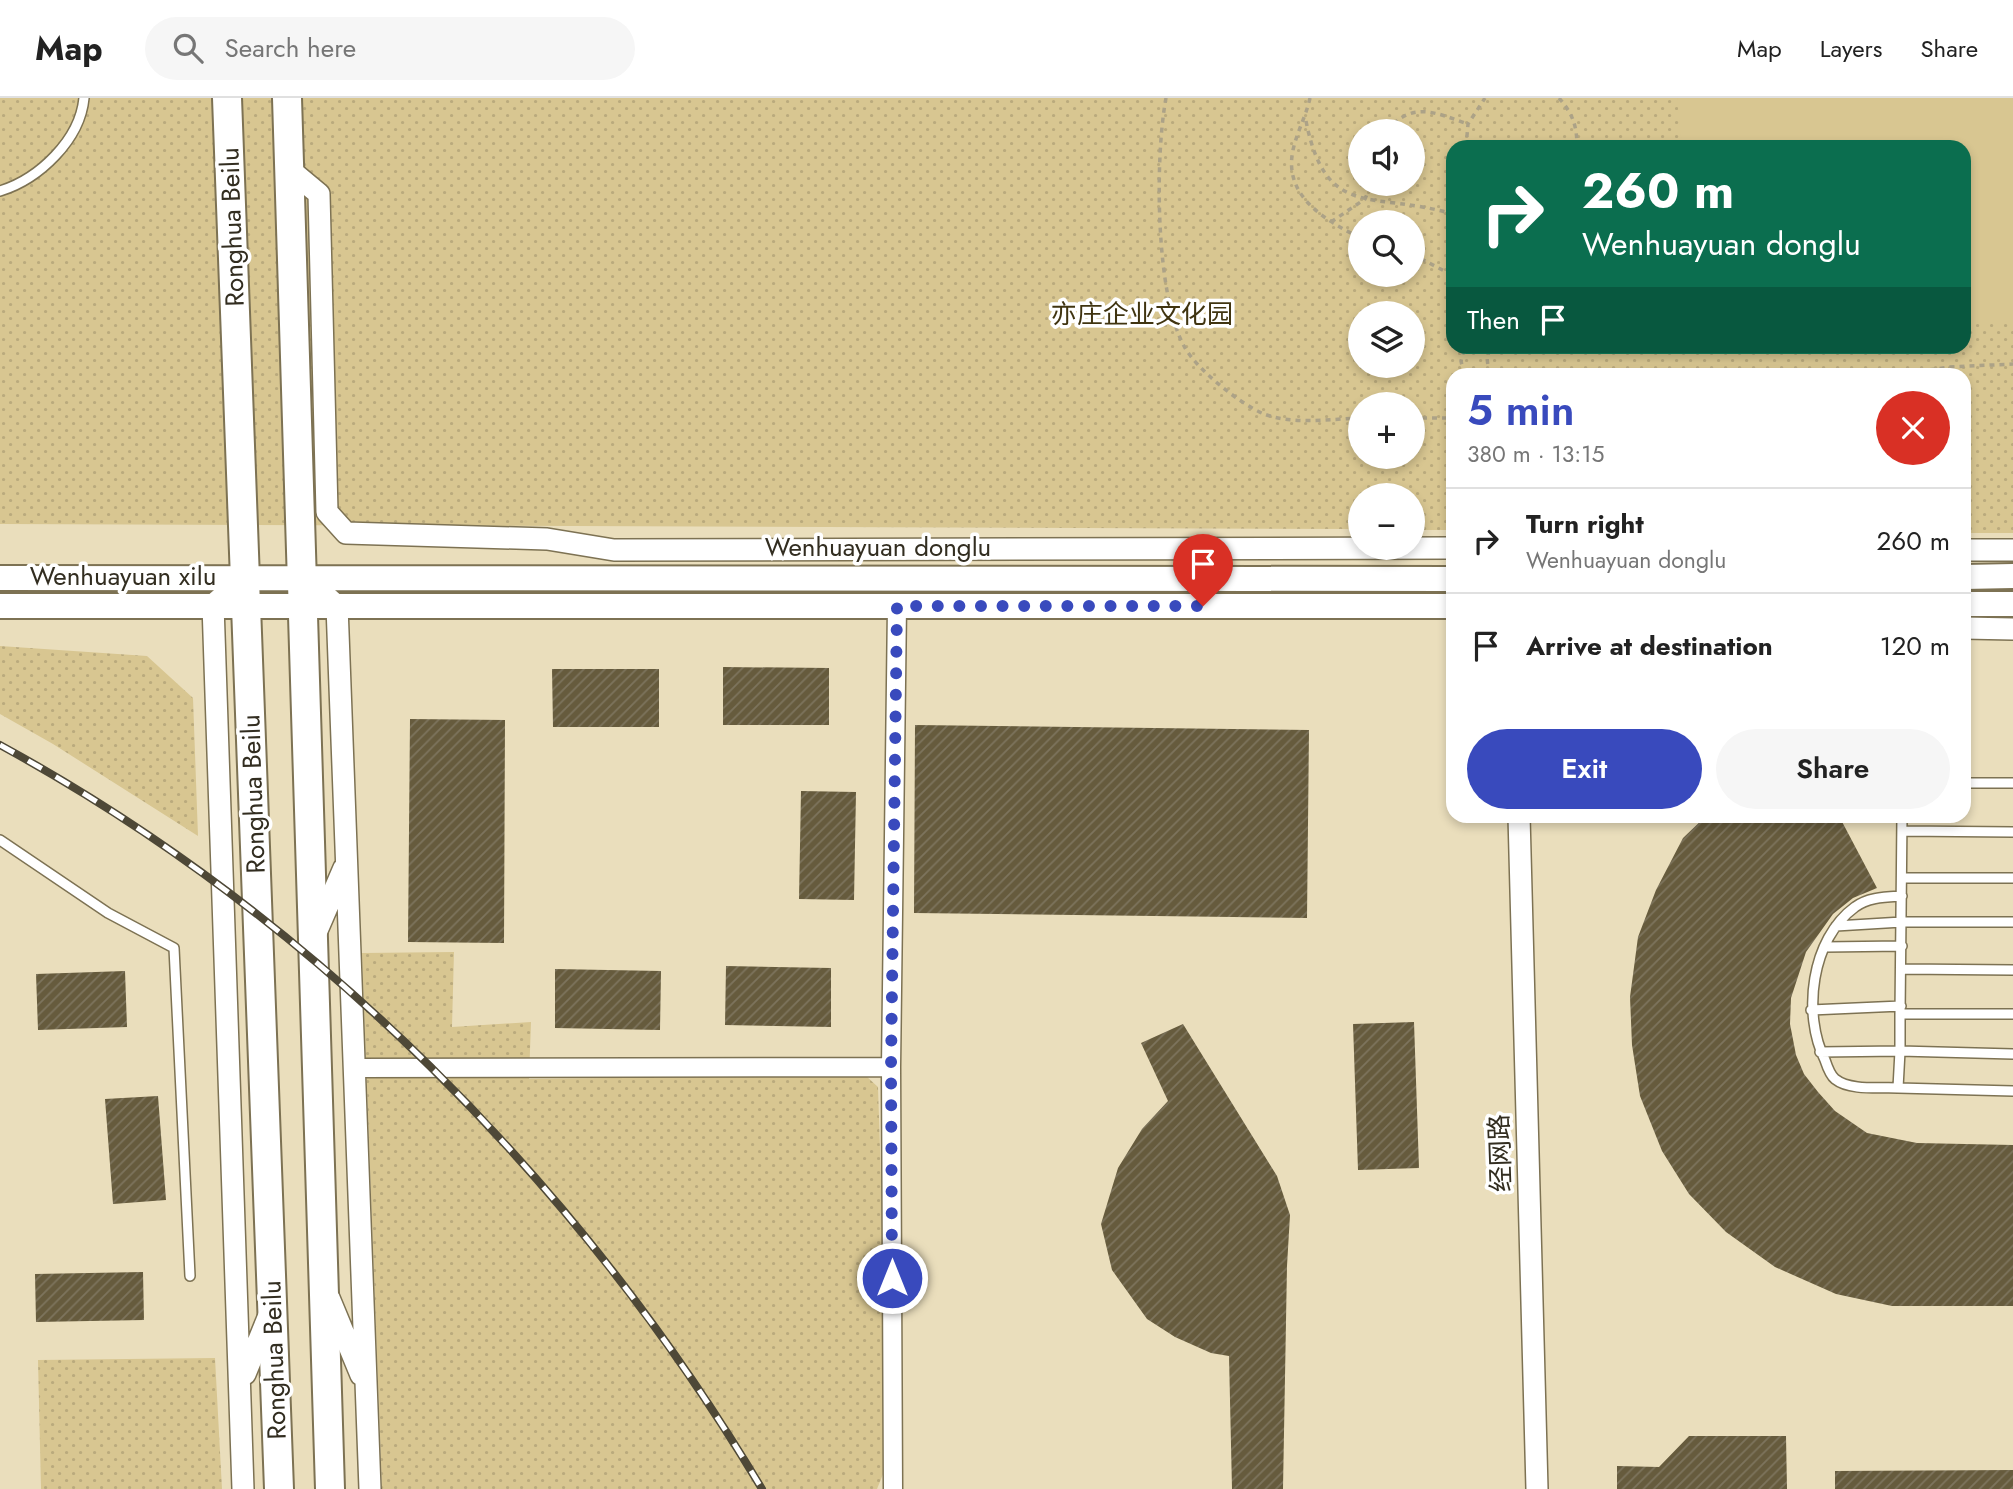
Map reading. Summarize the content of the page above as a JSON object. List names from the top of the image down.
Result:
{
  "streets": {
    "main road": ["Ronghua Beilu", "Wenhuayuan donglu", "Wenhuayuan xilu"],
    "street": ["经网路"]
  },
  "crossings": [
    ["Ronghua Beilu", "Wenhuayuan donglu"],
    ["Ronghua Beilu", "Wenhuayuan xilu"],
    ["Wenhuayuan donglu", "Wenhuayuan xilu"]
  ],
  "parks": ["亦庄企业文化园"],
  "page": {
    "header": "Map",
    "search": "Search here",
    "nav": ["Map", "Layers", "Share"],
    "map_buttons": ["+", "−"],
    "turn": ["260 m", "Wenhuayuan donglu"],
    "then": "Then",
    "heading": ["5 min", "380 m · 13:15"],
    "list": [
      {
        "name": "Turn right",
        "note": "Wenhuayuan donglu",
        "value": "260 m"
      },
      {
        "name": "Arrive at destination",
        "value": "120 m"
      }
    ],
    "buttons": ["Exit", "Share"]
  }
}
